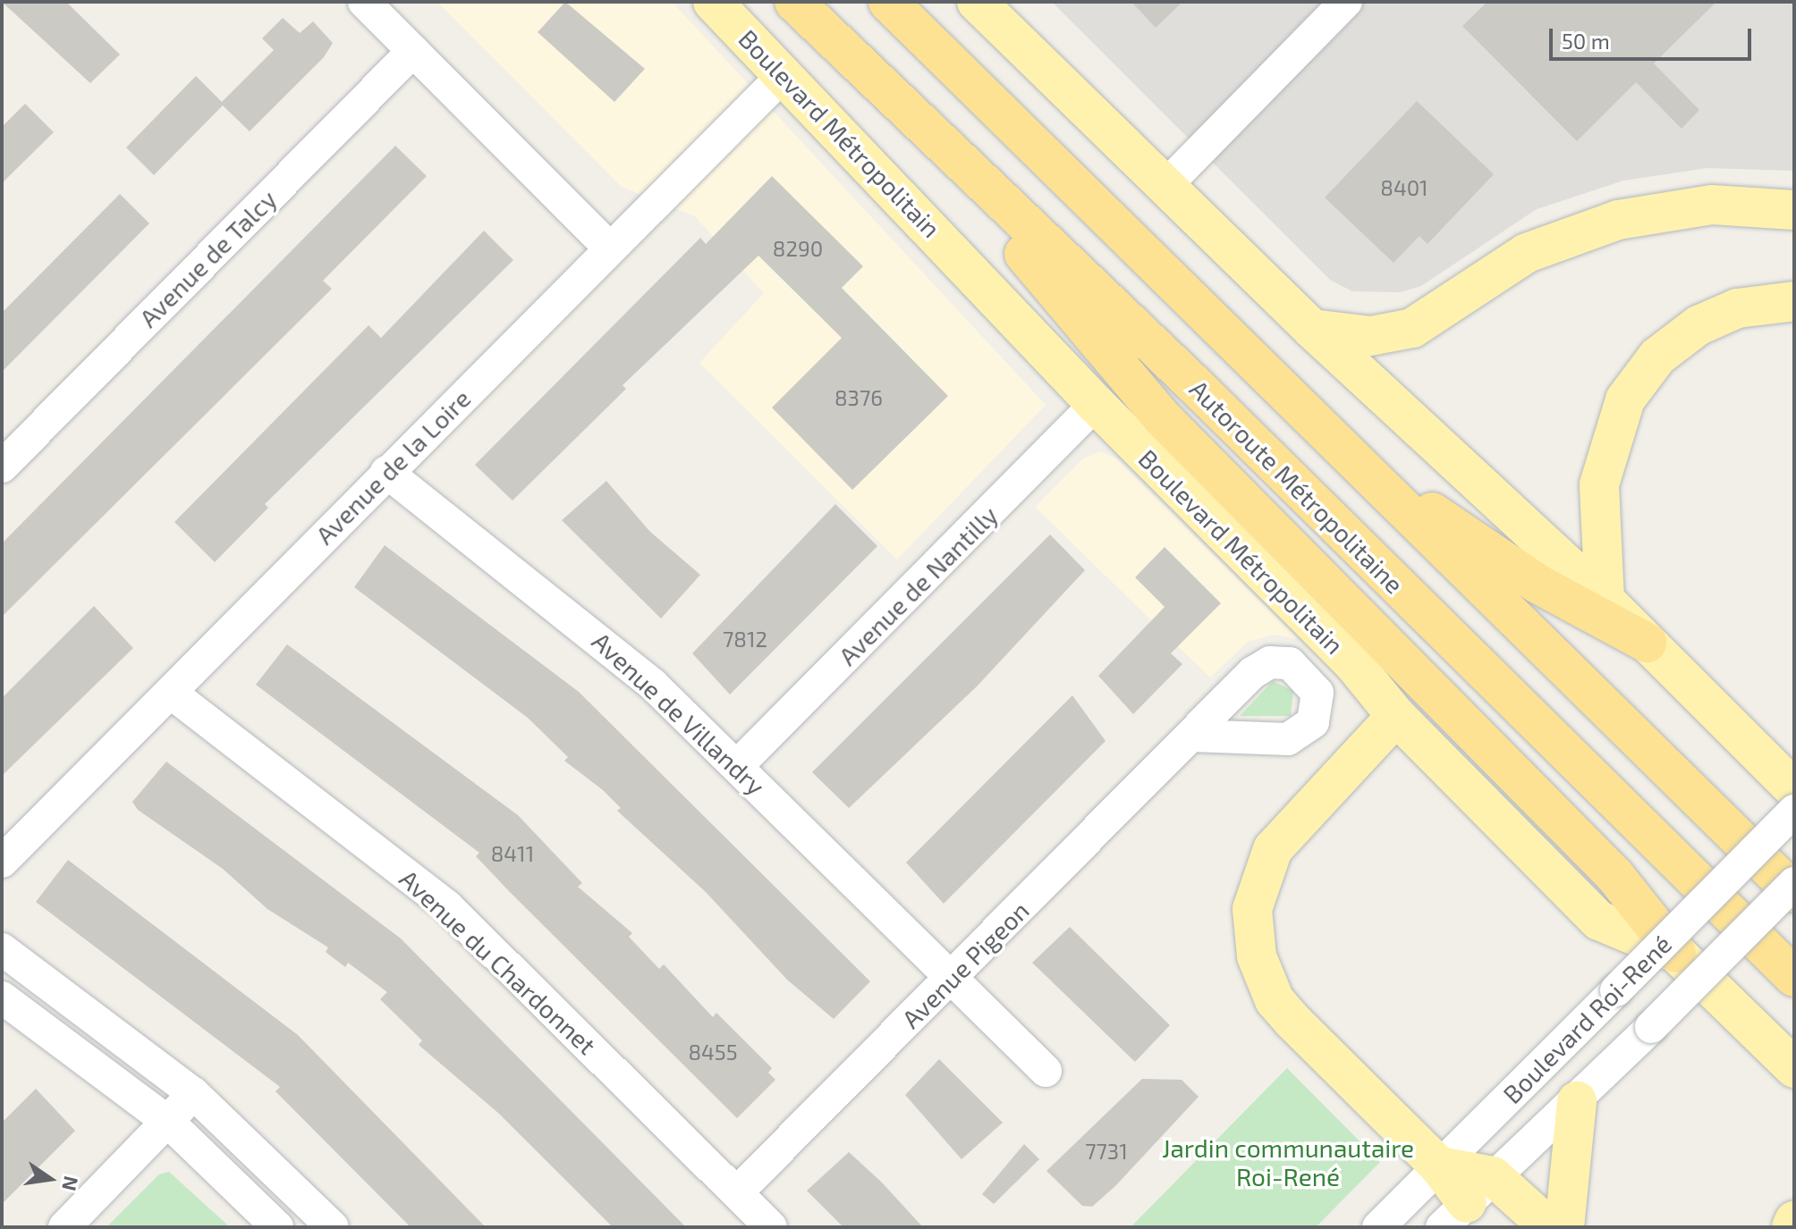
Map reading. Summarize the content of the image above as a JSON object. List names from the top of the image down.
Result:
{
  "streets": {
    "highway": ["Autoroute Métropolitaine"],
    "main road": ["Boulevard Métropolitain"],
    "street": [
      "Avenue de Talcy",
      "Avenue de la Loire",
      "Avenue de Nantilly",
      "Avenue de Villandry",
      "Avenue du Chardonnet",
      "Avenue Pigeon",
      "Boulevard Roi-René"
    ]
  },
  "crossings": [
    ["Boulevard Métropolitain", "Avenue de la Loire"],
    ["Boulevard Métropolitain", "Avenue de Nantilly"],
    ["Avenue de la Loire", "Avenue de Villandry"],
    ["Avenue de la Loire", "Avenue du Chardonnet"],
    ["Avenue de Nantilly", "Avenue de Villandry"],
    ["Avenue de Villandry", "Avenue Pigeon"],
    ["Avenue du Chardonnet", "Avenue Pigeon"]
  ],
  "parks": ["Jardin communautaire Roi-René"],
  "house_numbers": [
    "8401",
    "8290",
    "8376",
    "7812",
    "8411",
    "8455",
    "7731"
  ],
  "scale_bar": "50 m",
  "north": "right"
}
